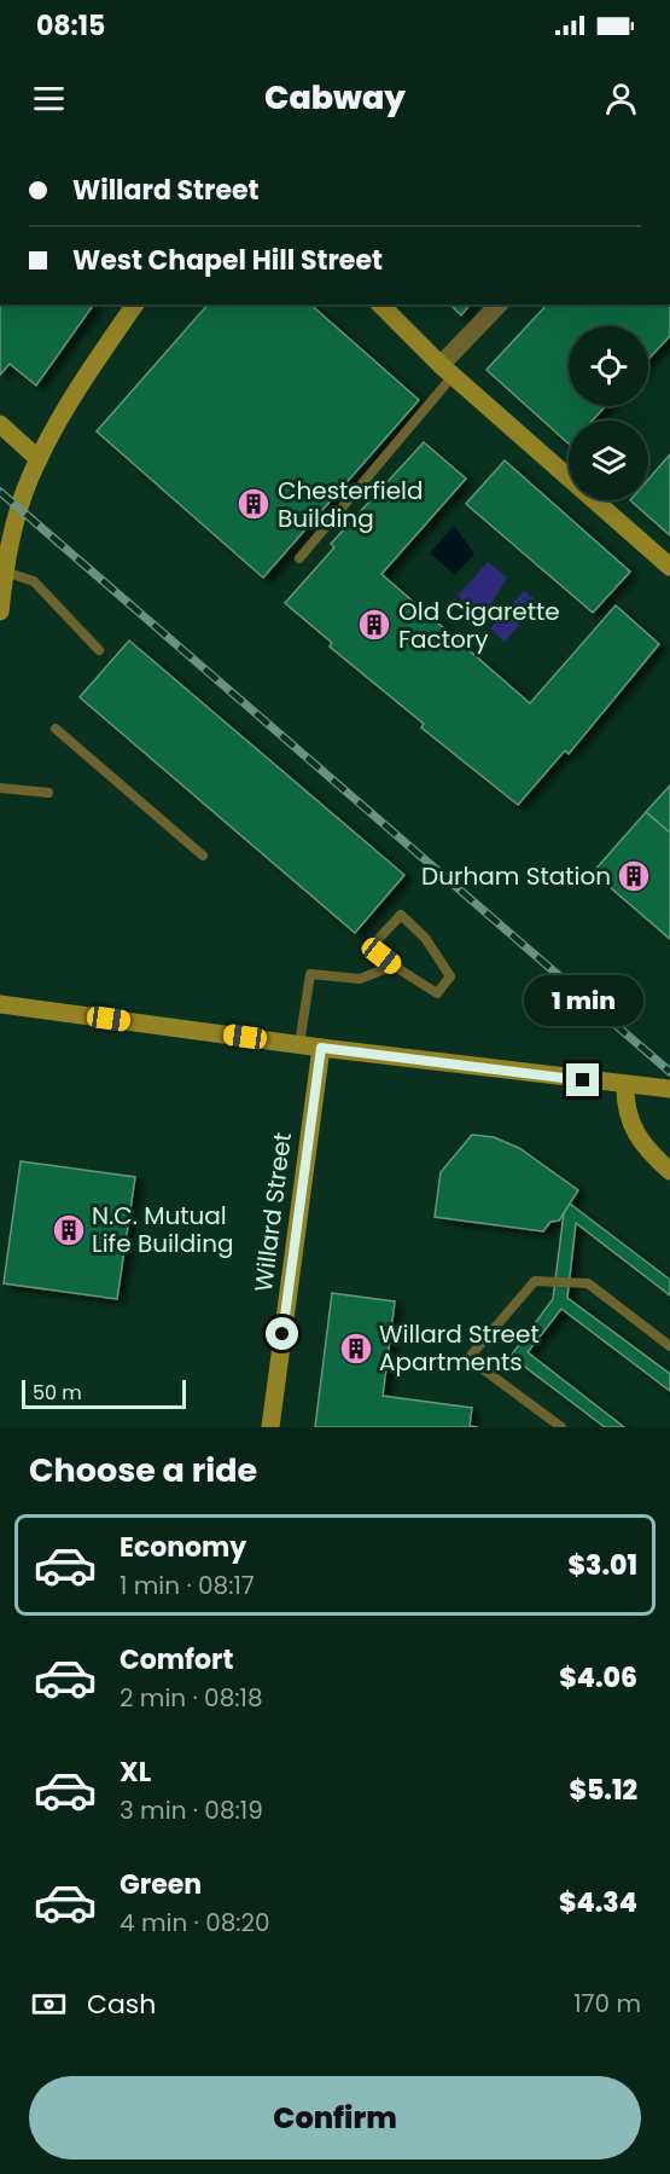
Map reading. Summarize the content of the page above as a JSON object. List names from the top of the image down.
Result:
{
  "streets": {
    "main road": ["Willard Street"]
  },
  "places": {
    "building": [
      "Chesterfield Building",
      "Old Cigarette Factory",
      "Durham Station",
      "N.C. Mutual Life Building",
      "Willard Street Apartments"
    ]
  },
  "scale_bar": "50 m",
  "page": {
    "status": "08:15",
    "header": "Cabway",
    "banner": ["Willard Street", "West Chapel Hill Street"],
    "bubble": "1 min",
    "scale": "50 m",
    "heading": "Choose a ride",
    "list": [
      {
        "name": "Economy",
        "note": "1 min · 08:17",
        "value": "$3.01"
      },
      {
        "name": "Comfort",
        "note": "2 min · 08:18",
        "value": "$4.06"
      },
      {
        "name": "XL",
        "note": "3 min · 08:19",
        "value": "$5.12"
      },
      {
        "name": "Green",
        "note": "4 min · 08:20",
        "value": "$4.34"
      }
    ],
    "pay": ["Cash", "170 m"],
    "buttons": "Confirm"
  }
}
